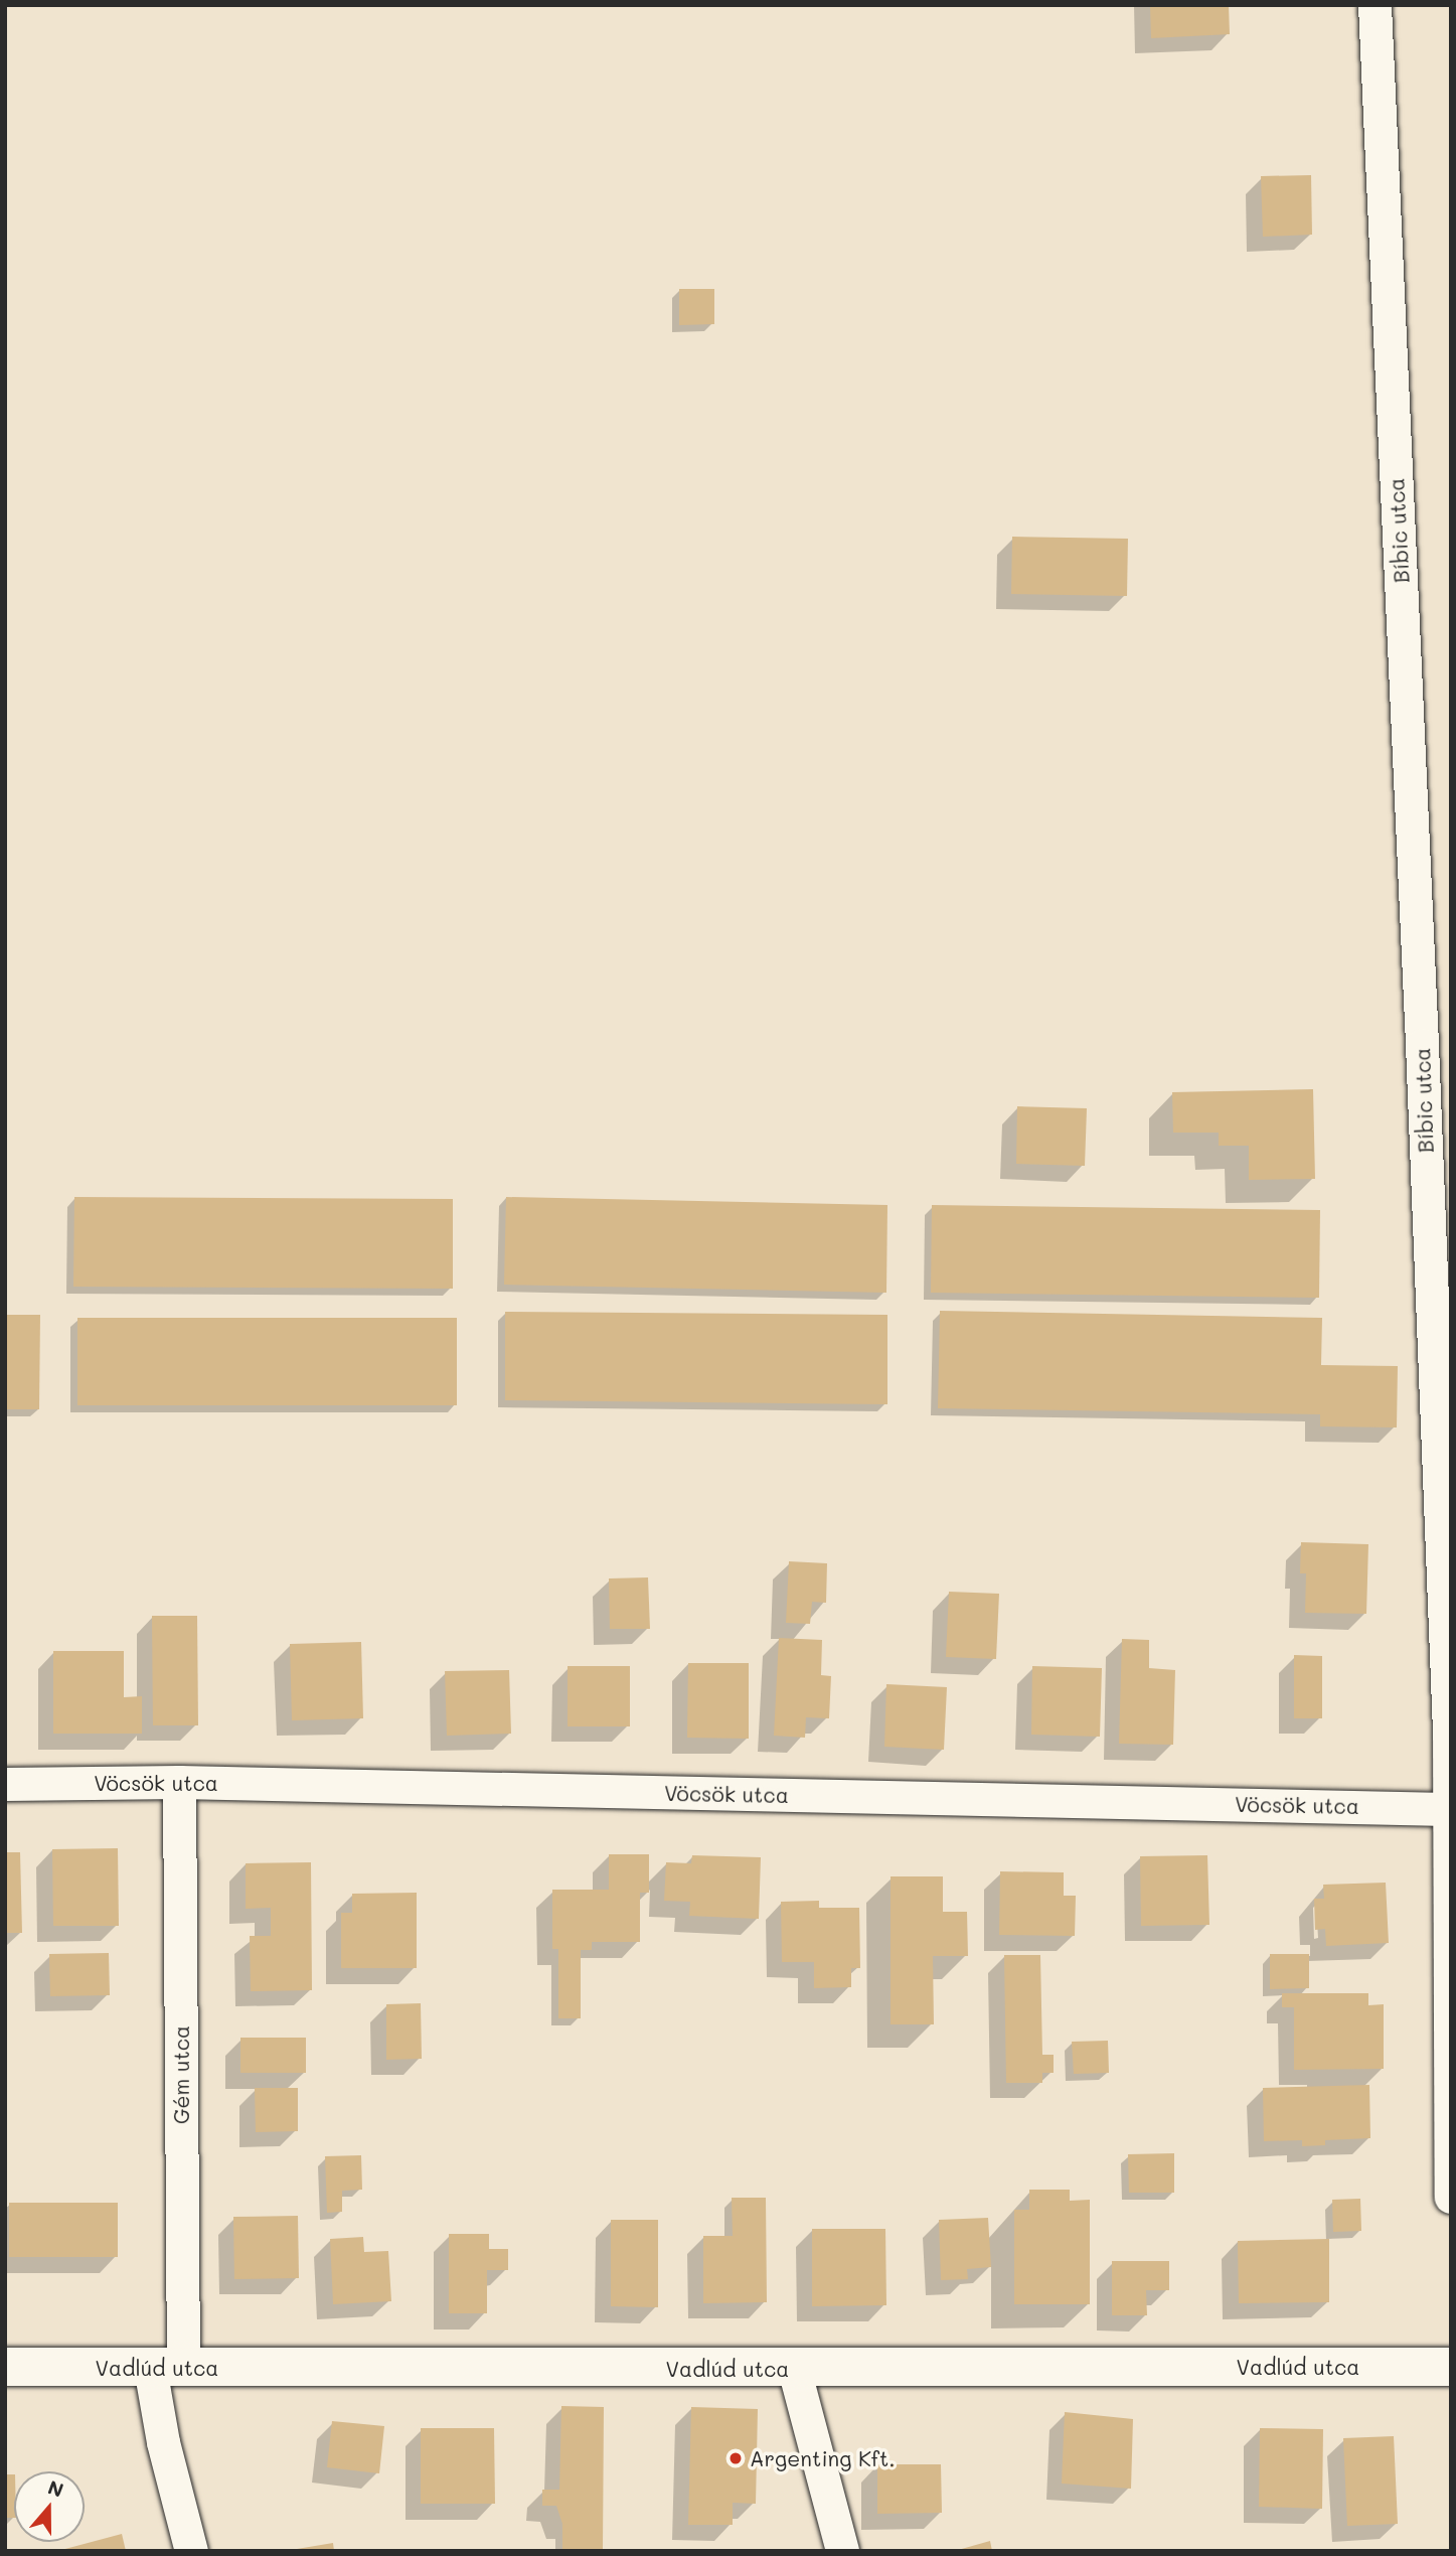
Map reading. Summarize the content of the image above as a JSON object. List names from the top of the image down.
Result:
{
  "streets": {
    "street": [
      "Bíbic utca",
      "Vöcsök utca",
      "Gém utca",
      "Vadlúd utca"
    ]
  },
  "crossings": [
    ["Bíbic utca", "Vöcsök utca"],
    ["Vöcsök utca", "Gém utca"],
    ["Gém utca", "Vadlúd utca"]
  ],
  "places": ["Argenting Kft."],
  "north": "top"
}
